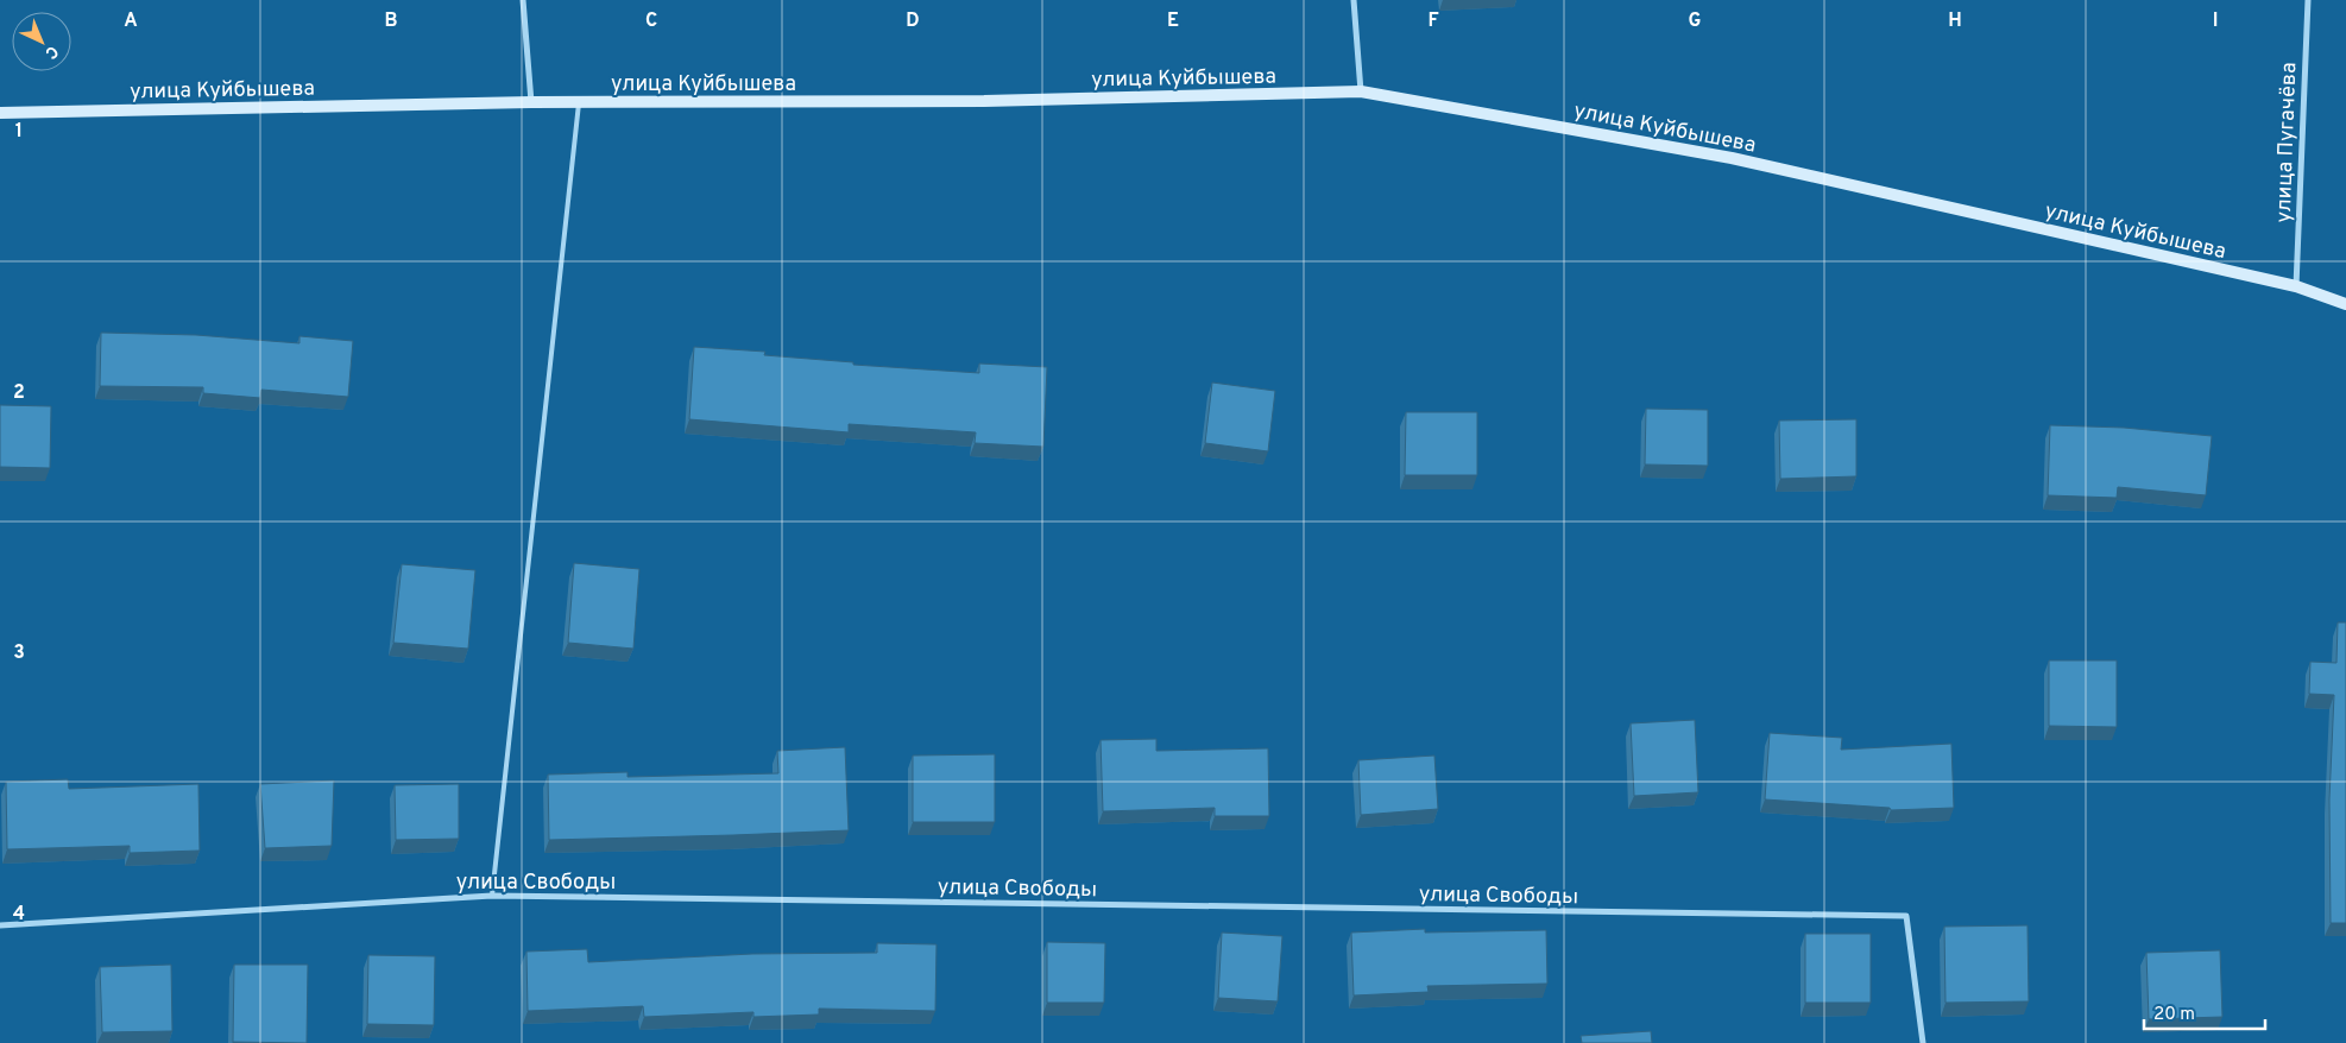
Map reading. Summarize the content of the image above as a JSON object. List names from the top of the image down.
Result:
{
  "streets": {
    "main road": ["улица Куйбышева"],
    "street": ["улица Пугачёва", "улица Свободы"]
  },
  "crossings": [
    ["улица Куйбышева", "улица Пугачёва"]
  ],
  "scale_bar": "20 m",
  "north": "bottom right",
  "grid": {
    "columns": [
      "A",
      "B",
      "C",
      "D",
      "E",
      "F",
      "G",
      "H",
      "I"
    ],
    "rows": [
      "1",
      "2",
      "3",
      "4"
    ]
  }
}
